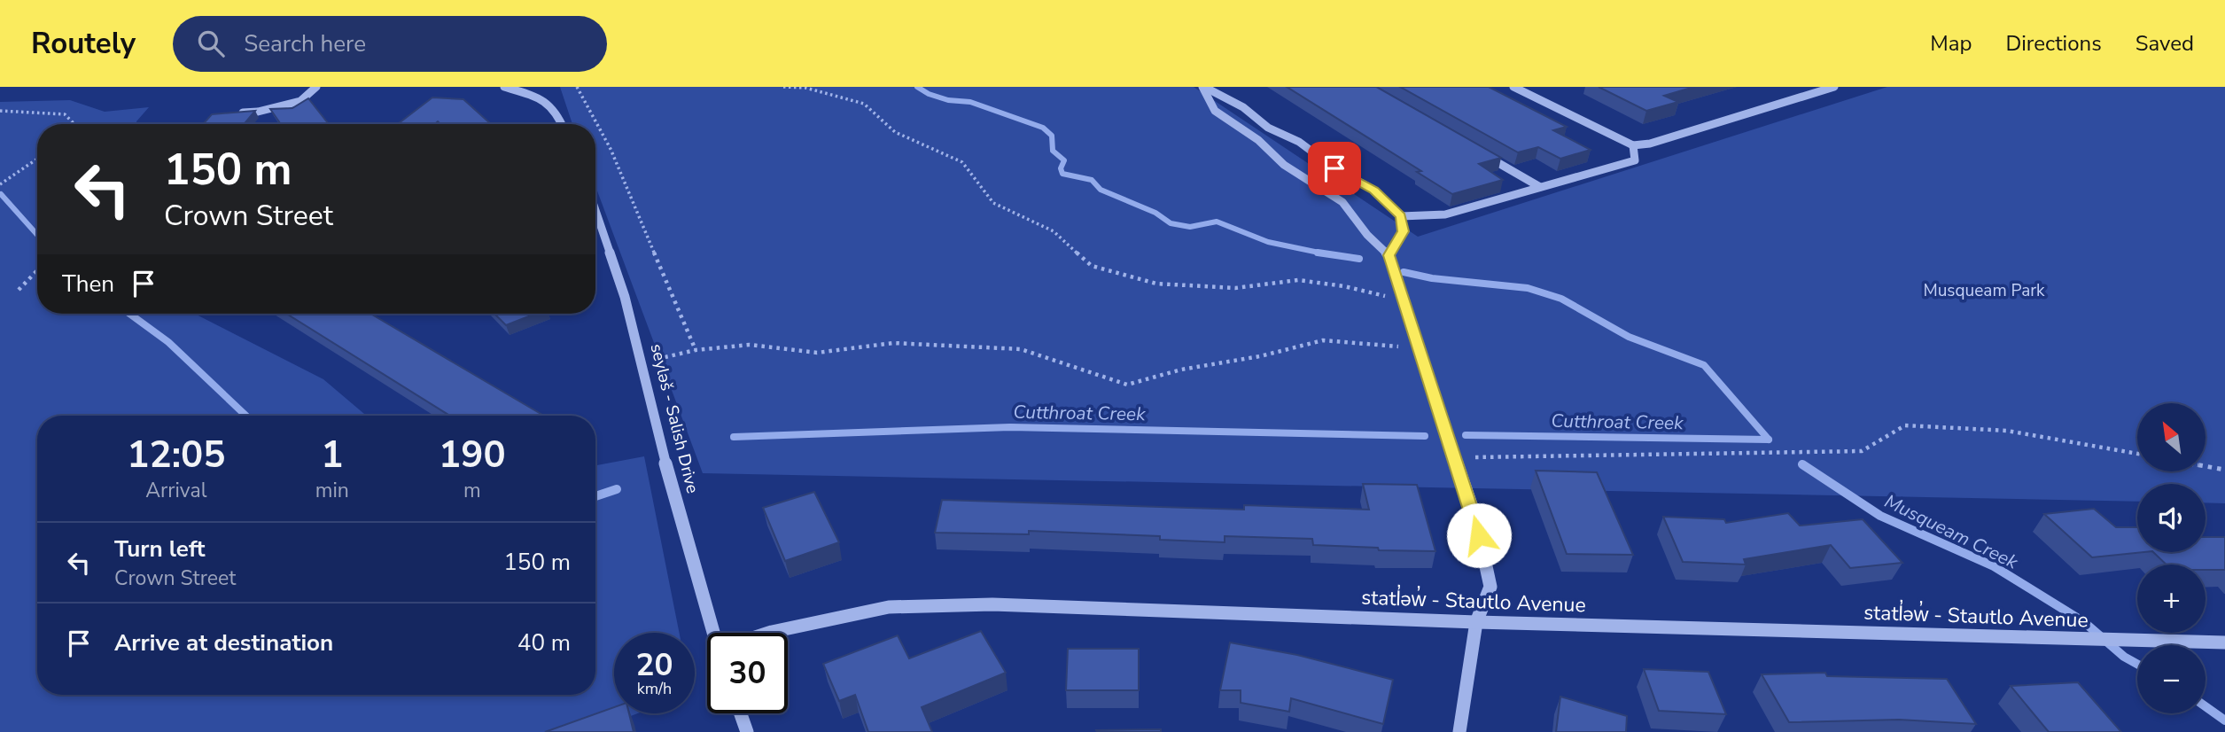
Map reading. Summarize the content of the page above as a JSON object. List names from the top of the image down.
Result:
{
  "streets": {
    "street": ["seyləš - Salish Drive", "statl̓əw̓ - Stautlo Avenue"]
  },
  "water": ["Cutthroat Creek", "Musqueam Creek"],
  "parks": ["Musqueam Park"],
  "north": "top left",
  "page": {
    "header": "Routely",
    "search": "Search here",
    "nav": ["Map", "Directions", "Saved"],
    "turn": ["150 m", "Crown Street"],
    "then": "Then",
    "map_buttons": ["+", "−"],
    "eta": [
      "12:05",
      "Arrival",
      "1",
      "min",
      "190",
      "m"
    ],
    "list": [
      {
        "name": "Turn left",
        "note": "Crown Street",
        "value": "150 m"
      },
      {
        "name": "Arrive at destination",
        "value": "40 m"
      }
    ],
    "speed": "20 km/h",
    "limit": "30"
  }
}
